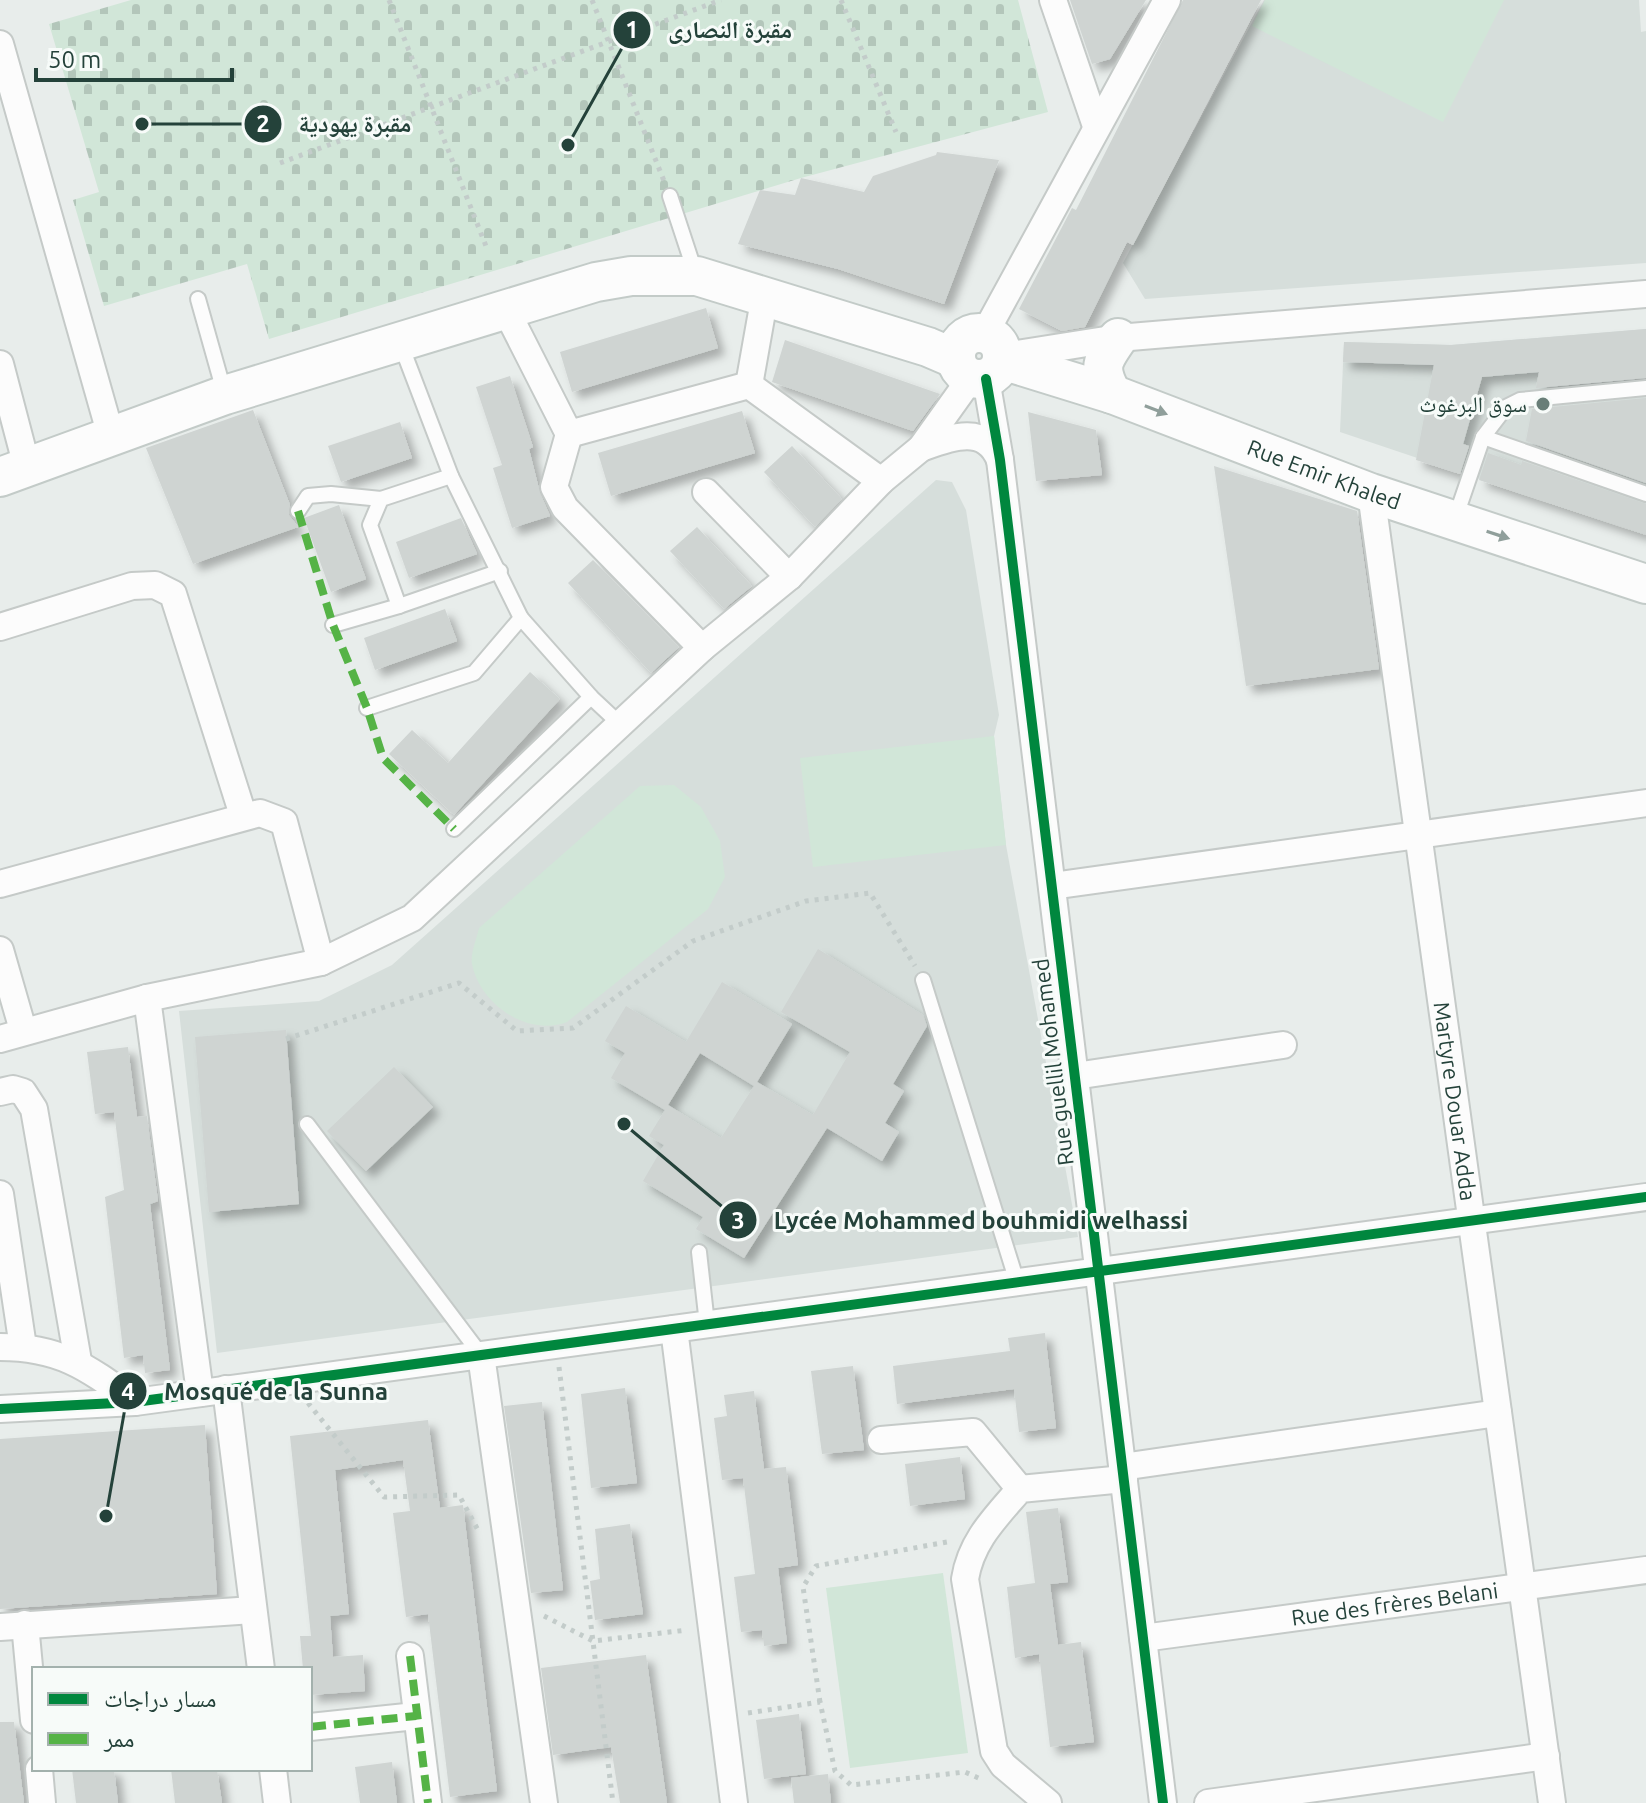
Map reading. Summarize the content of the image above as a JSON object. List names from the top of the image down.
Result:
{
  "streets": {
    "street": [
      "Rue Emir Khaled",
      "Rue guellil Mohamed",
      "Martyre Douar Adda",
      "Rue des frères Belani"
    ]
  },
  "crossings": [
    ["Rue Emir Khaled", "Rue guellil Mohamed"],
    ["Rue Emir Khaled", "Martyre Douar Adda"],
    ["Rue guellil Mohamed", "Rue des frères Belani"],
    ["Martyre Douar Adda", "Rue des frères Belani"]
  ],
  "places": [
    "مقبرة يهودية",
    "مقبرة النصارى",
    "سوق البرغوث",
    "Lycée Mohammed bouhmidi welhassi",
    "Mosqué de la Sunna"
  ],
  "legend": ["مسار دراجات", "ممر"],
  "scale_bar": "50 m"
}
